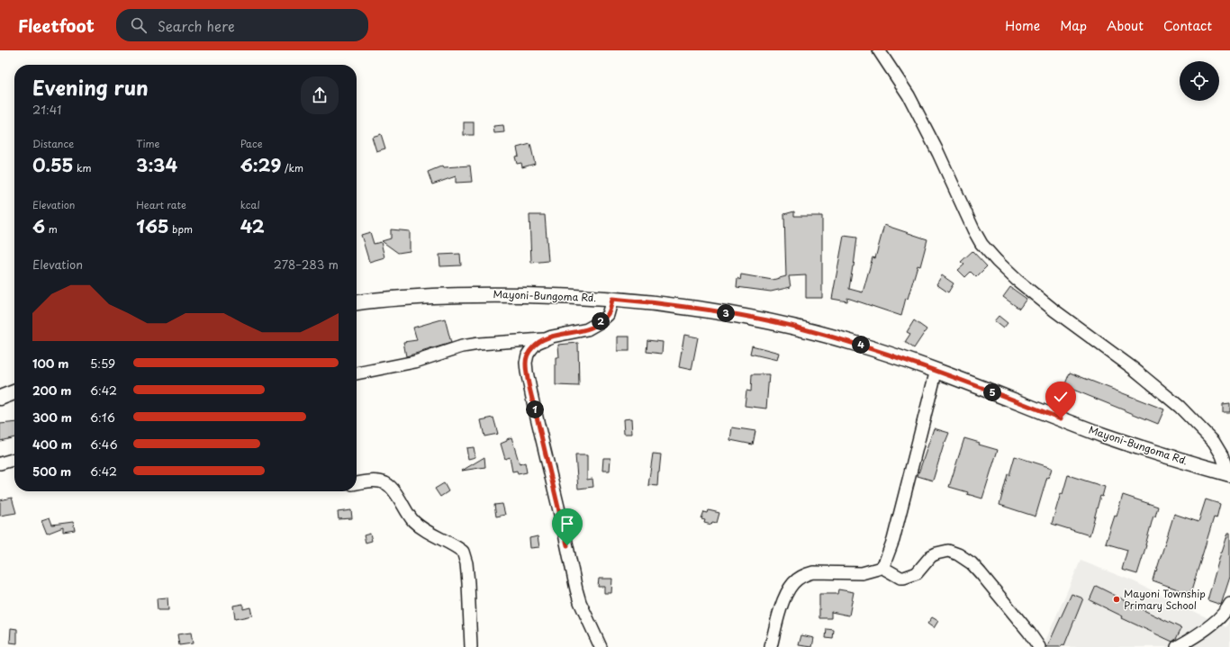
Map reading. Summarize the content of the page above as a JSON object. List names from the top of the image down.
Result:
{
  "streets": {
    "main road": ["Mayoni-Bungoma Rd."]
  },
  "places": ["Mayoni Township Primary School"],
  "page": {
    "header": "Fleetfoot",
    "search": "Search here",
    "nav": [
      "Home",
      "Map",
      "About",
      "Contact"
    ],
    "heading": ["Evening run", "21:41"],
    "stats": [
      ["Distance", "0.55 km"],
      ["Time", "3:34"],
      ["Pace", "6:29 /km"],
      ["Elevation", "6 m"],
      ["Heart rate", "165 bpm"],
      ["kcal", "42"]
    ],
    "chart": ["Elevation", "278–283 m"],
    "pins": [
      "3",
      "2",
      "4",
      "5",
      "1"
    ],
    "list": [
      {
        "name": "100 m",
        "note": "5:59"
      },
      {
        "name": "200 m",
        "note": "6:42"
      },
      {
        "name": "300 m",
        "note": "6:16"
      },
      {
        "name": "400 m",
        "note": "6:46"
      },
      {
        "name": "500 m",
        "note": "6:42"
      }
    ]
  }
}
